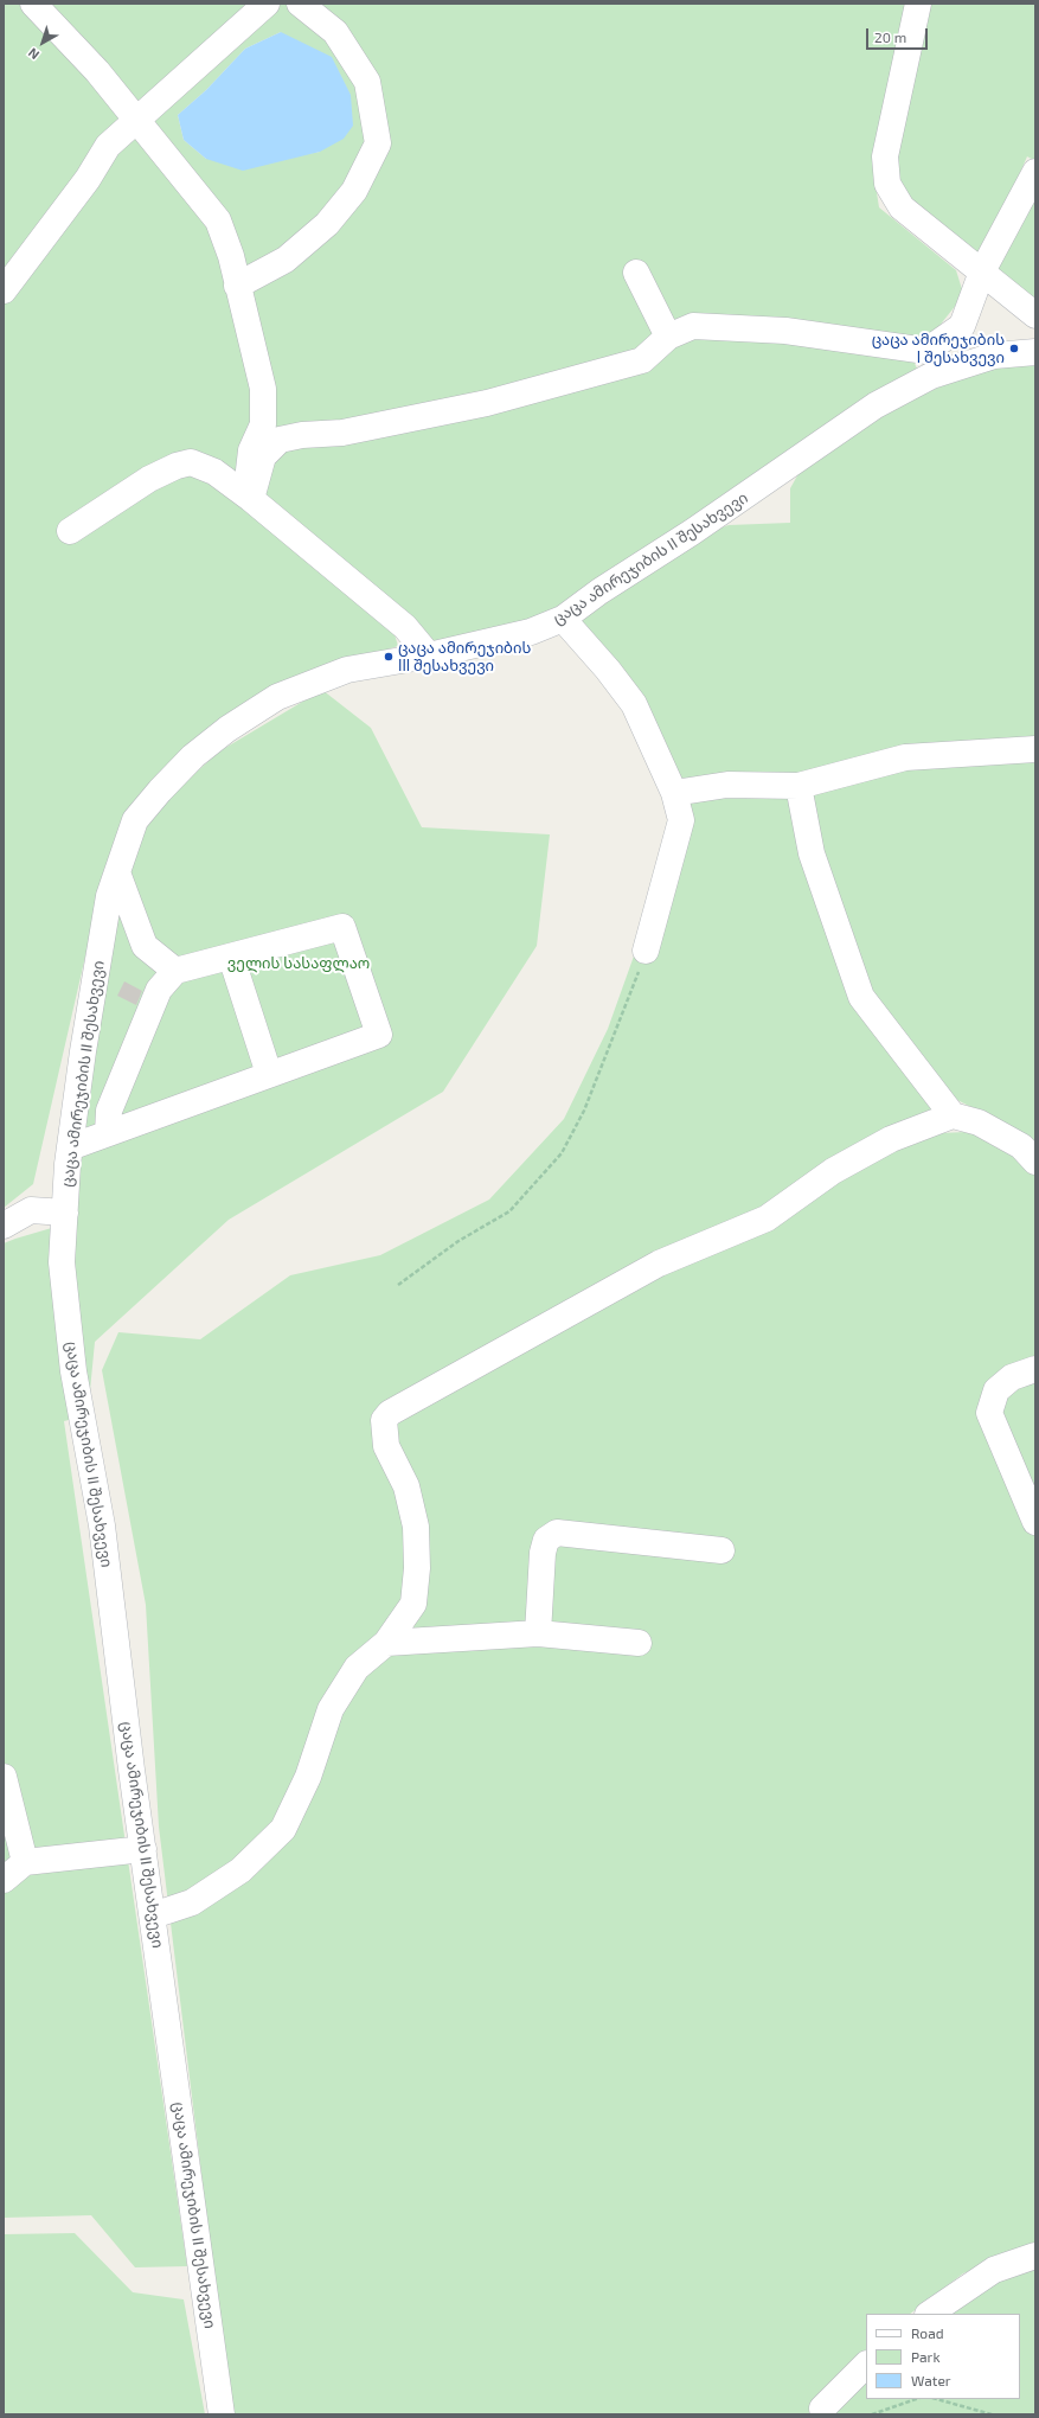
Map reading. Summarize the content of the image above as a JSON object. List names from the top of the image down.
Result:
{
  "streets": {
    "street": ["ცაცა ამირეჯიბის II შესახვევი"]
  },
  "parks": ["ველის სასაფლაო"],
  "places": ["ცაცა ამირეჯიბის I შესახვევი", "ცაცა ამირეჯიბის III შესახვევი"],
  "legend": ["Road", "Park", "Water"],
  "scale_bar": "20 m",
  "north": "bottom left"
}
